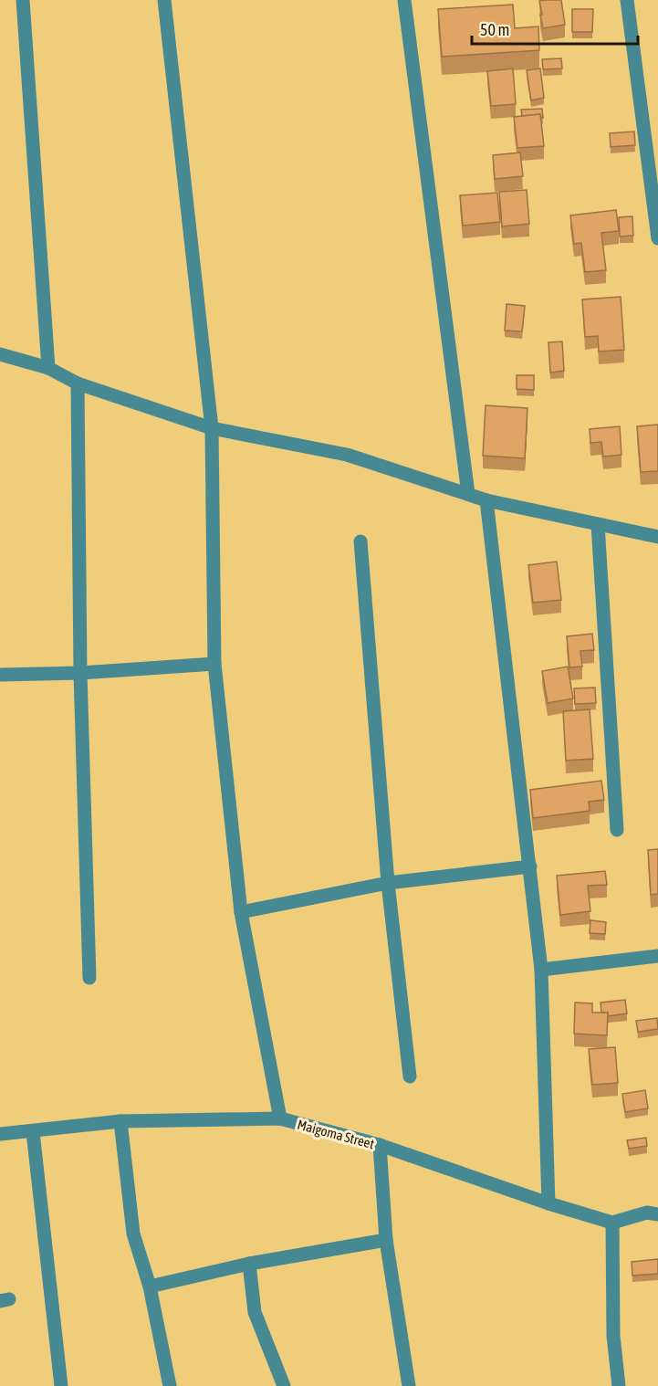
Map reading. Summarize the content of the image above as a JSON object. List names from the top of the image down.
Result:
{
  "streets": {
    "street": ["Maigoma Street"]
  },
  "scale_bar": "50 m"
}
